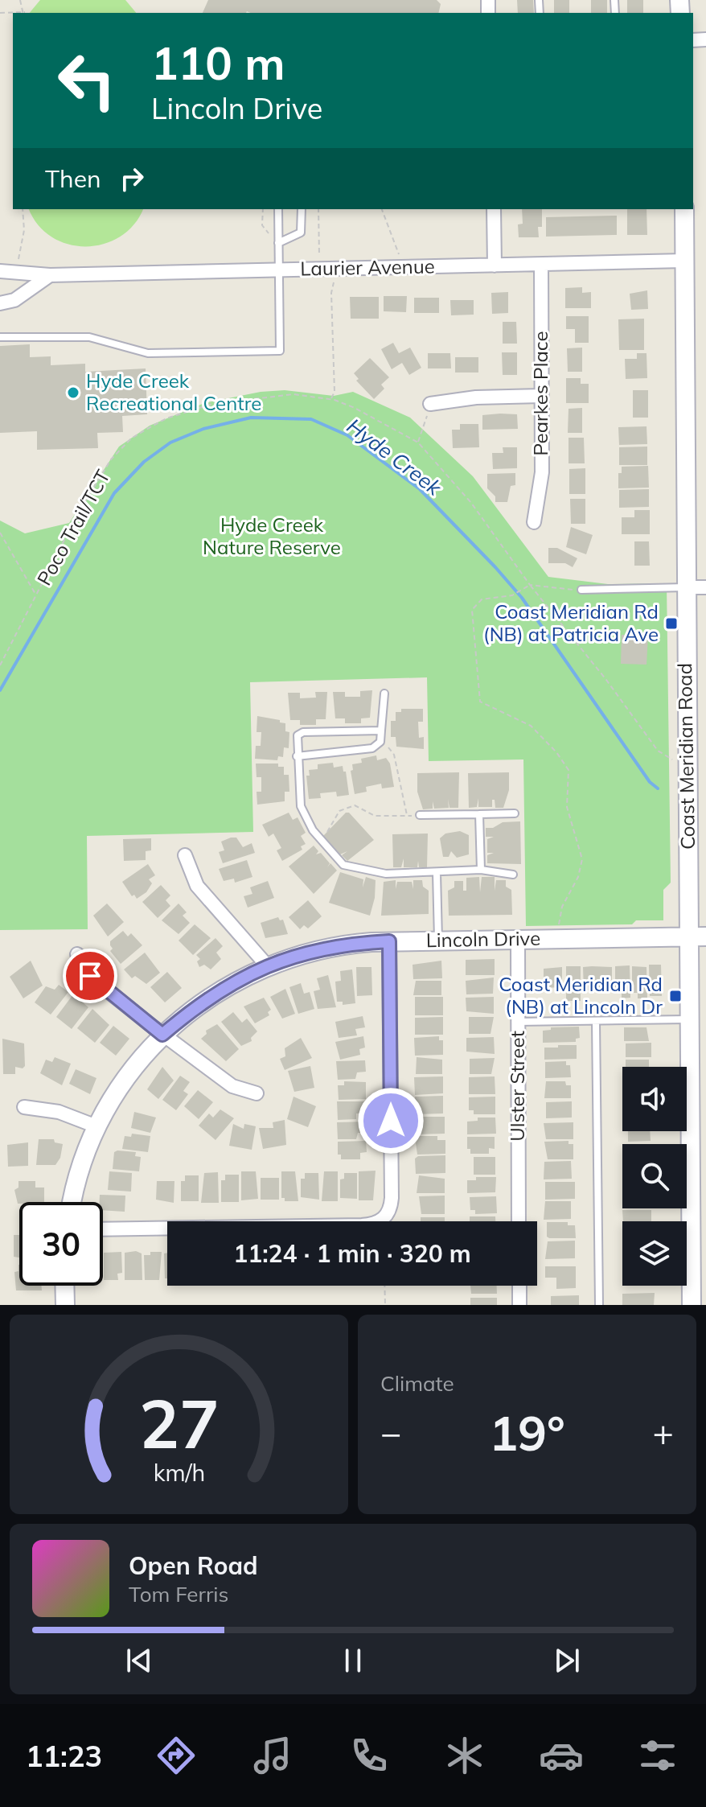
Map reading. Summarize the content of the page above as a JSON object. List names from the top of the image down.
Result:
{
  "streets": {
    "main road": ["Coast Meridian Road", "Lincoln Drive"],
    "street": ["Laurier Avenue", "Pearkes Place", "Ulster Street"],
    "path": ["Poco Trail/TCT"]
  },
  "crossings": [
    ["Laurier Avenue", "Pearkes Place"],
    ["Laurier Avenue", "Coast Meridian Road"],
    ["Coast Meridian Road", "Lincoln Drive"],
    ["Lincoln Drive", "Ulster Street"]
  ],
  "water": ["Hyde Creek"],
  "parks": ["Hyde Creek Nature Reserve"],
  "places": {
    "other": ["Hyde Creek Recreational Centre"],
    "transit": ["Coast Meridian Rd (NB) at Patricia Ave", "Coast Meridian Rd (NB) at Lincoln Dr"]
  },
  "page": {
    "turn": ["110 m", "Lincoln Drive"],
    "then": "Then",
    "limit": "30",
    "trip": "11:24 · 1 min · 320 m",
    "tile": "Climate",
    "heat": ["−", "19°", "+"],
    "song": ["Open Road", "Tom Ferris"],
    "tabs": "11:23",
    "gauge": ["27", "km/h"]
  }
}
